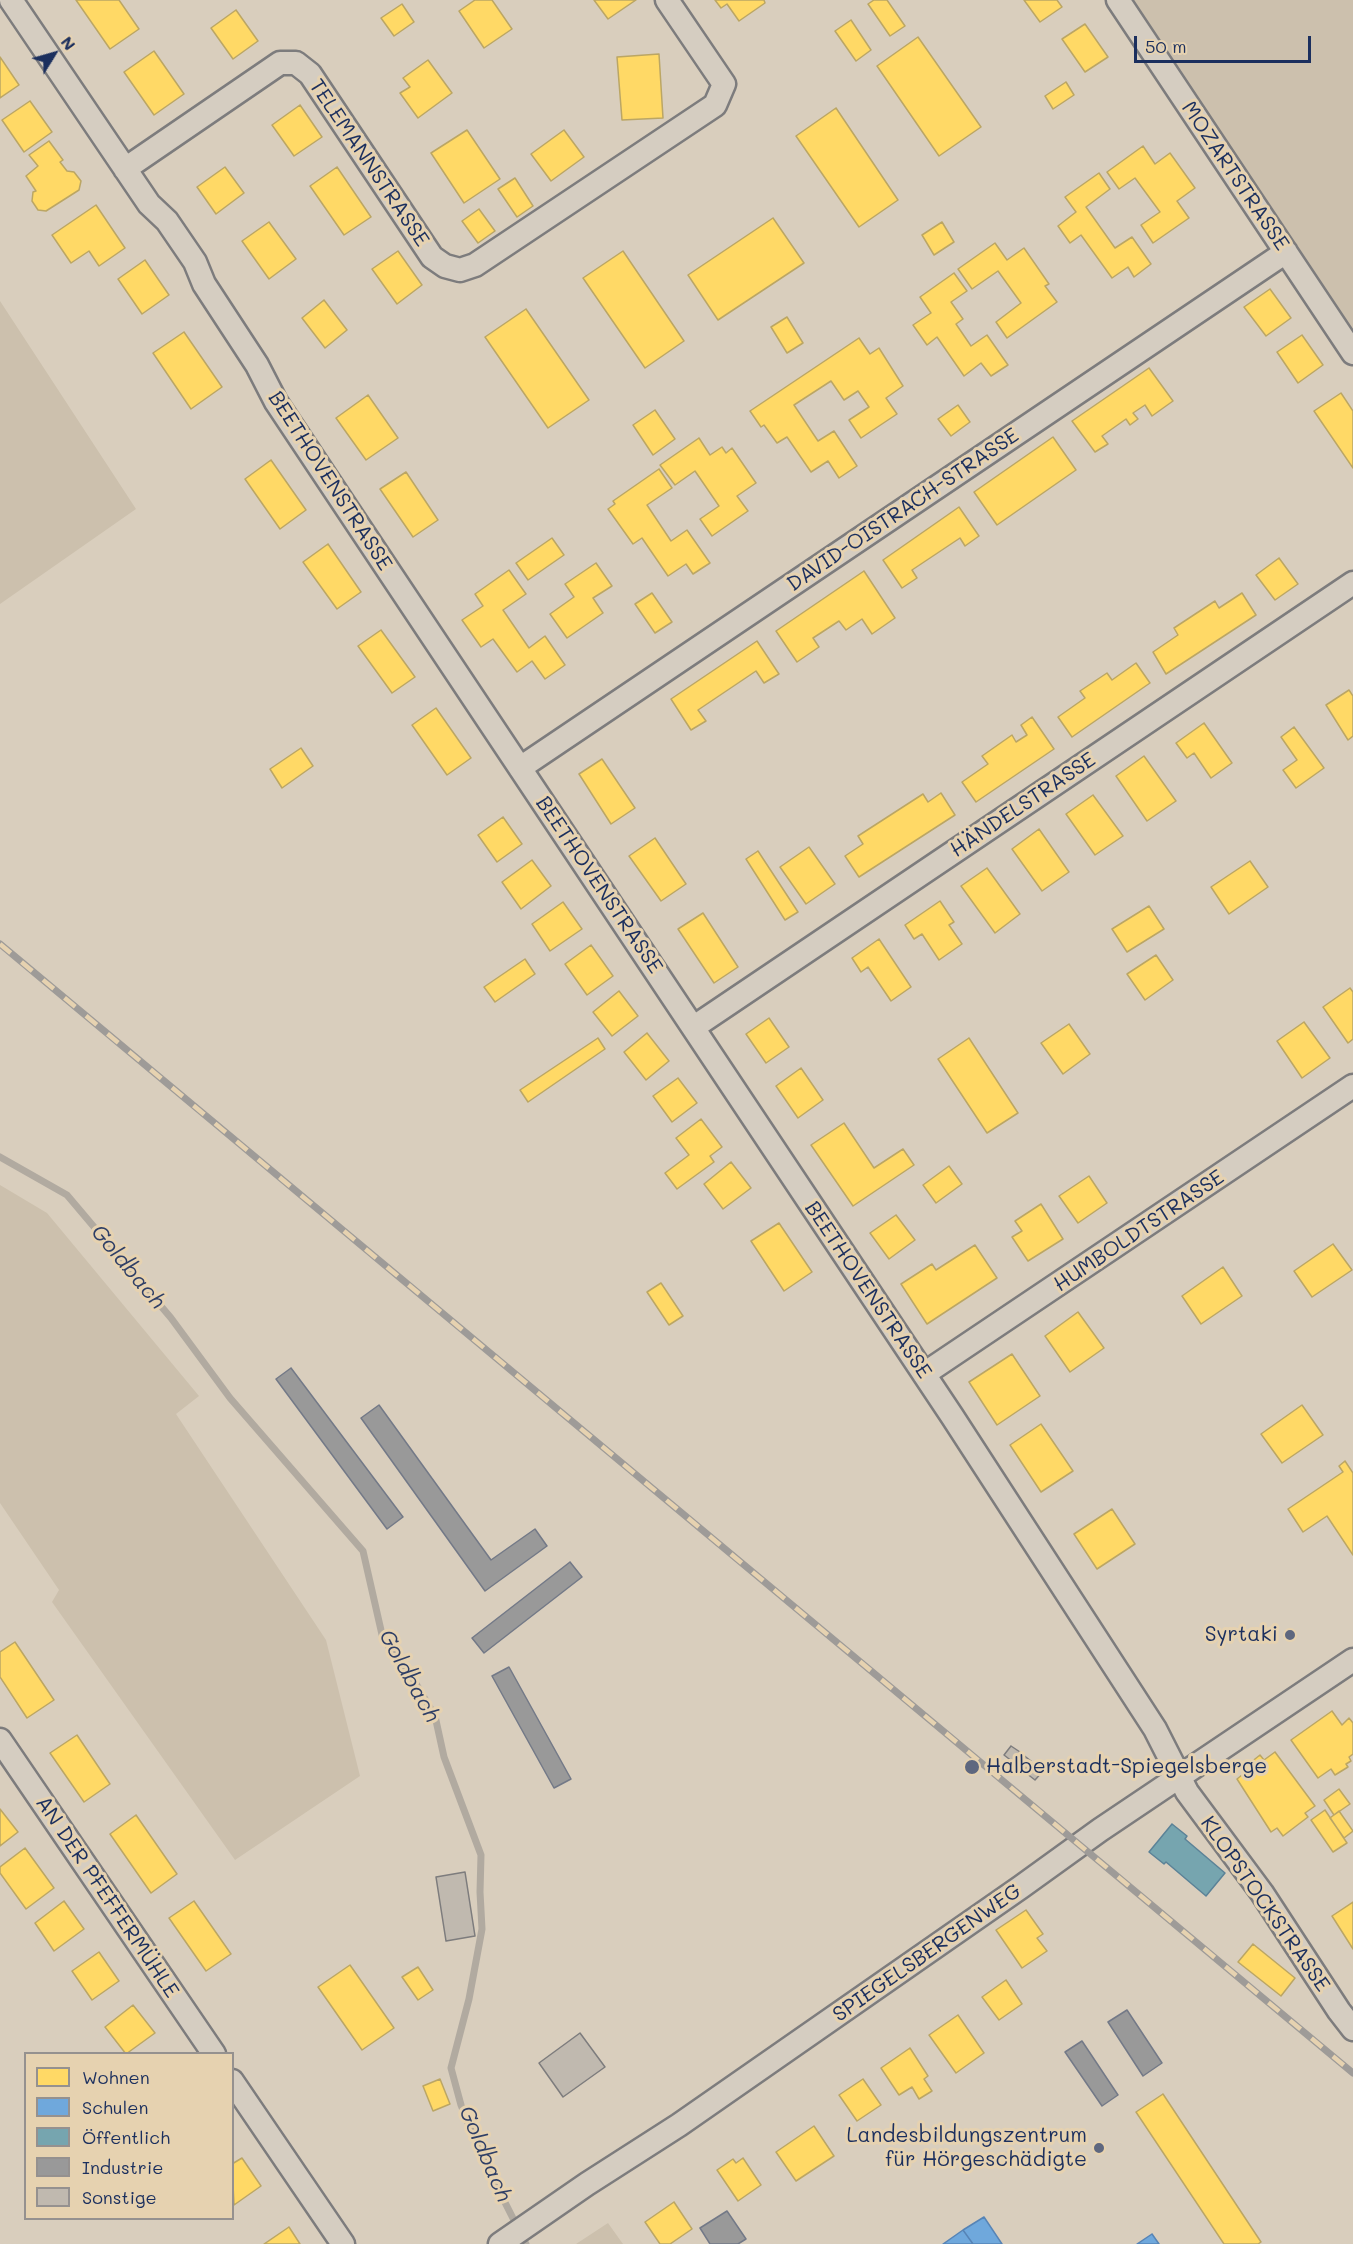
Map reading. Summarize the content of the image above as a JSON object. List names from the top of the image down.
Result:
{
  "streets": {
    "street": [
      "TELEMANNSTRASSE",
      "MOZARTSTRASSE",
      "BEETHOVENSTRASSE",
      "DAVID-OISTRACH-STRASSE",
      "HÄNDELSTRASSE",
      "HUMBOLDTSTRASSE",
      "AN DER PFEFFERMÜHLE",
      "KLOPSTOCKSTRASSE",
      "SPIEGELSBERGENWEG"
    ]
  },
  "crossings": [
    ["TELEMANNSTRASSE", "BEETHOVENSTRASSE"],
    ["MOZARTSTRASSE", "DAVID-OISTRACH-STRASSE"],
    ["BEETHOVENSTRASSE", "DAVID-OISTRACH-STRASSE"],
    ["BEETHOVENSTRASSE", "HÄNDELSTRASSE"],
    ["BEETHOVENSTRASSE", "HUMBOLDTSTRASSE"],
    ["BEETHOVENSTRASSE", "KLOPSTOCKSTRASSE"],
    ["BEETHOVENSTRASSE", "SPIEGELSBERGENWEG"],
    ["KLOPSTOCKSTRASSE", "SPIEGELSBERGENWEG"]
  ],
  "water": ["Goldbach"],
  "places": ["Syrtaki", "Halberstadt-Spiegelsberge", "Landesbildungszentrum für Hörgeschädigte"],
  "legend": [
    "Wohnen",
    "Schulen",
    "Öffentlich",
    "Industrie",
    "Sonstige"
  ],
  "scale_bar": "50 m",
  "north": "top right"
}
